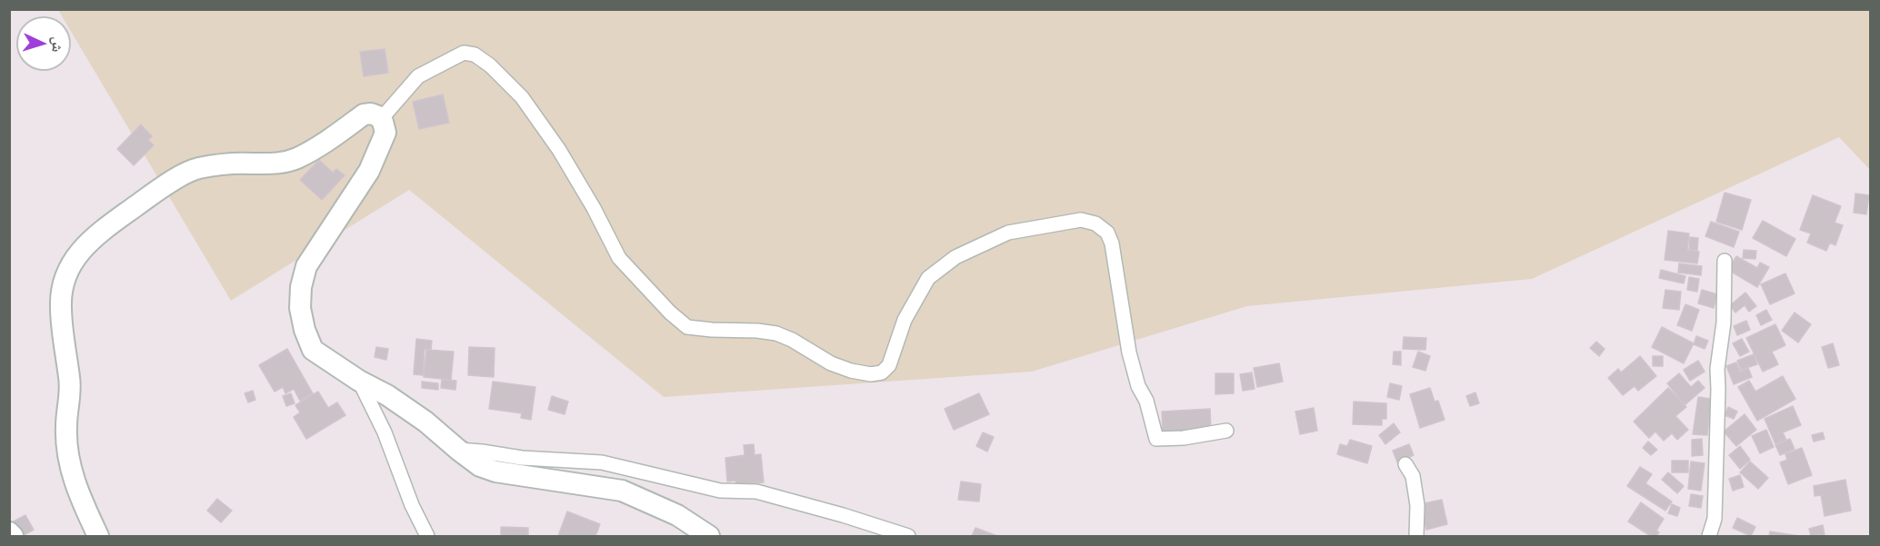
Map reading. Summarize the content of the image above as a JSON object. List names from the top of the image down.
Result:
{
  "north": "right"
}
